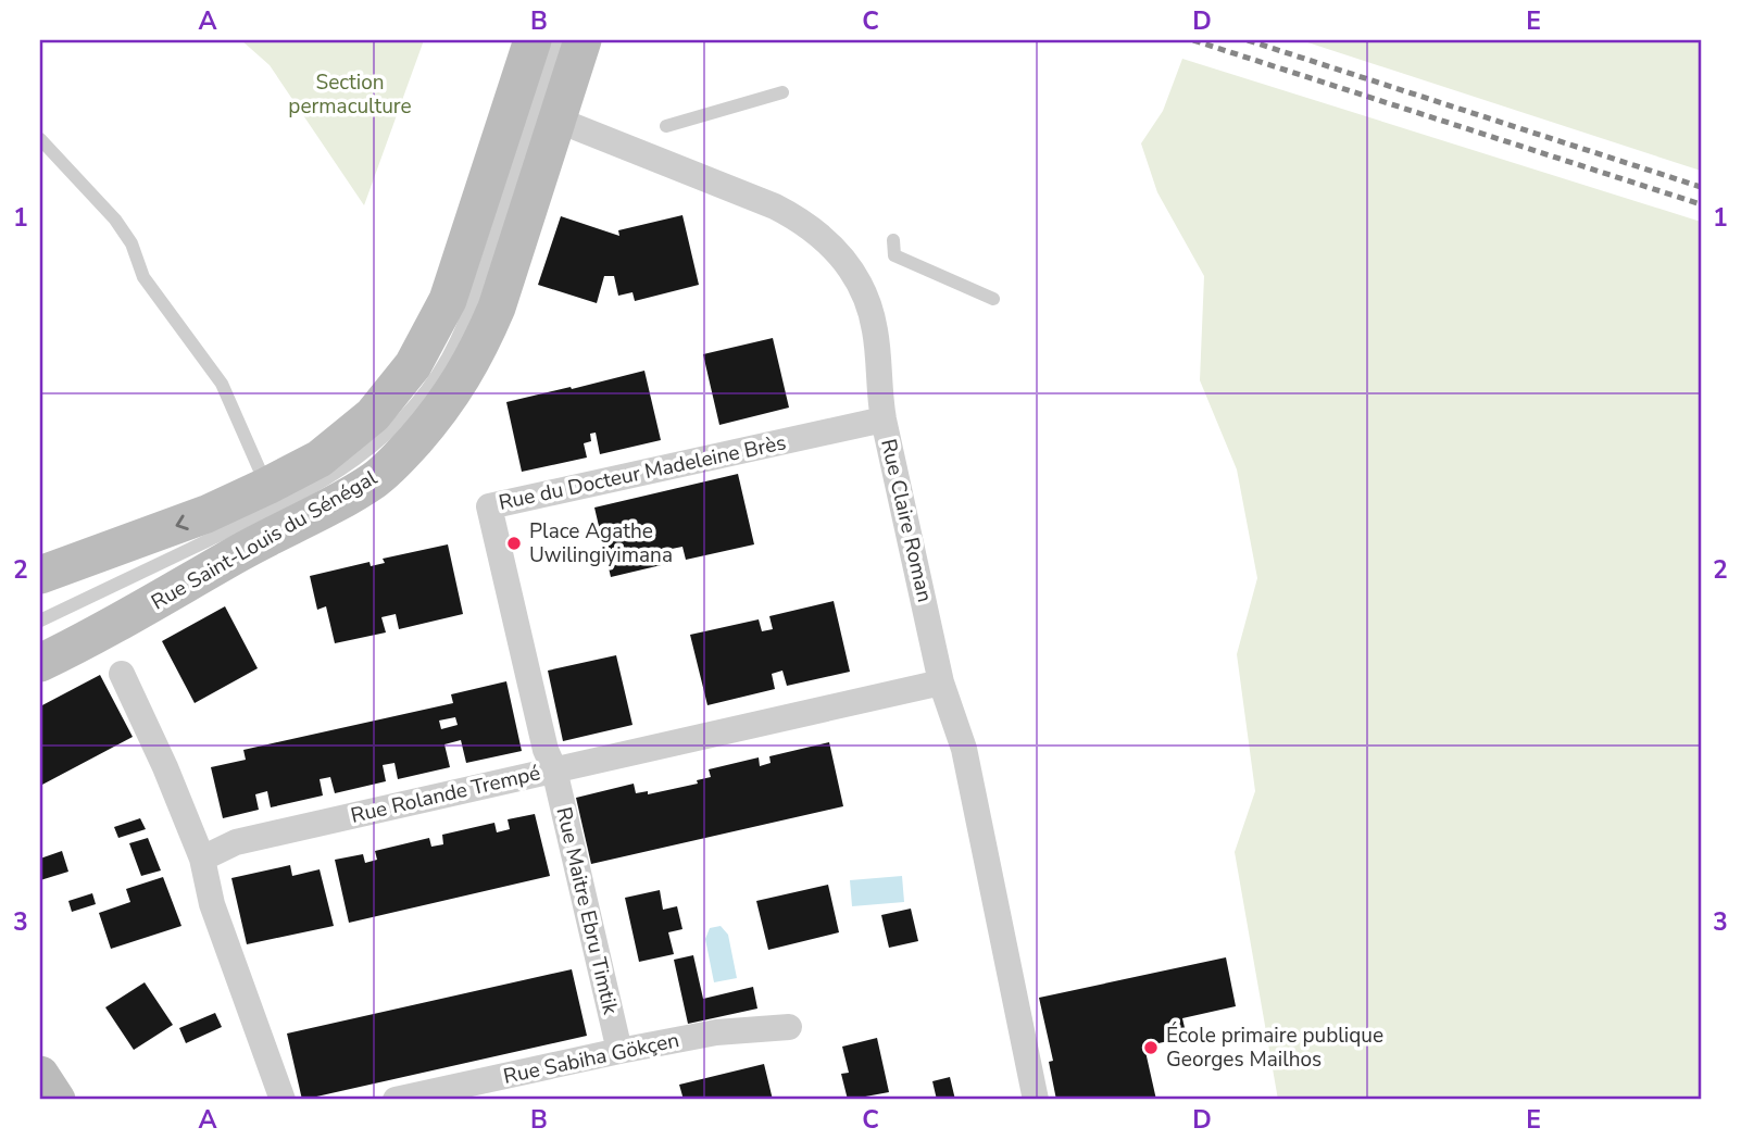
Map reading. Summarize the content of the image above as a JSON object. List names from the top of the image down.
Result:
{
  "streets": {
    "street": [
      "Rue du Docteur Madeleine Brès",
      "Rue Claire Roman",
      "Rue Saint-Louis du Sénégal",
      "Rue Rolande Trempé",
      "Rue Maitre Ebru Timtik",
      "Rue Sabiha Gökçen"
    ]
  },
  "crossings": [
    ["Rue du Docteur Madeleine Brès", "Rue Claire Roman"],
    ["Rue du Docteur Madeleine Brès", "Rue Rolande Trempé"],
    ["Rue du Docteur Madeleine Brès", "Rue Maitre Ebru Timtik"],
    ["Rue Claire Roman", "Rue Saint-Louis du Sénégal"],
    ["Rue Claire Roman", "Rue Rolande Trempé"],
    ["Rue Rolande Trempé", "Rue Maitre Ebru Timtik"],
    ["Rue Maitre Ebru Timtik", "Rue Sabiha Gökçen"]
  ],
  "parks": ["Section permaculture"],
  "places": ["Place Agathe Uwilingiyimana", "École primaire publique Georges Mailhos"],
  "grid": {
    "columns": [
      "A",
      "B",
      "C",
      "D",
      "E"
    ],
    "rows": ["1", "2", "3"]
  }
}
